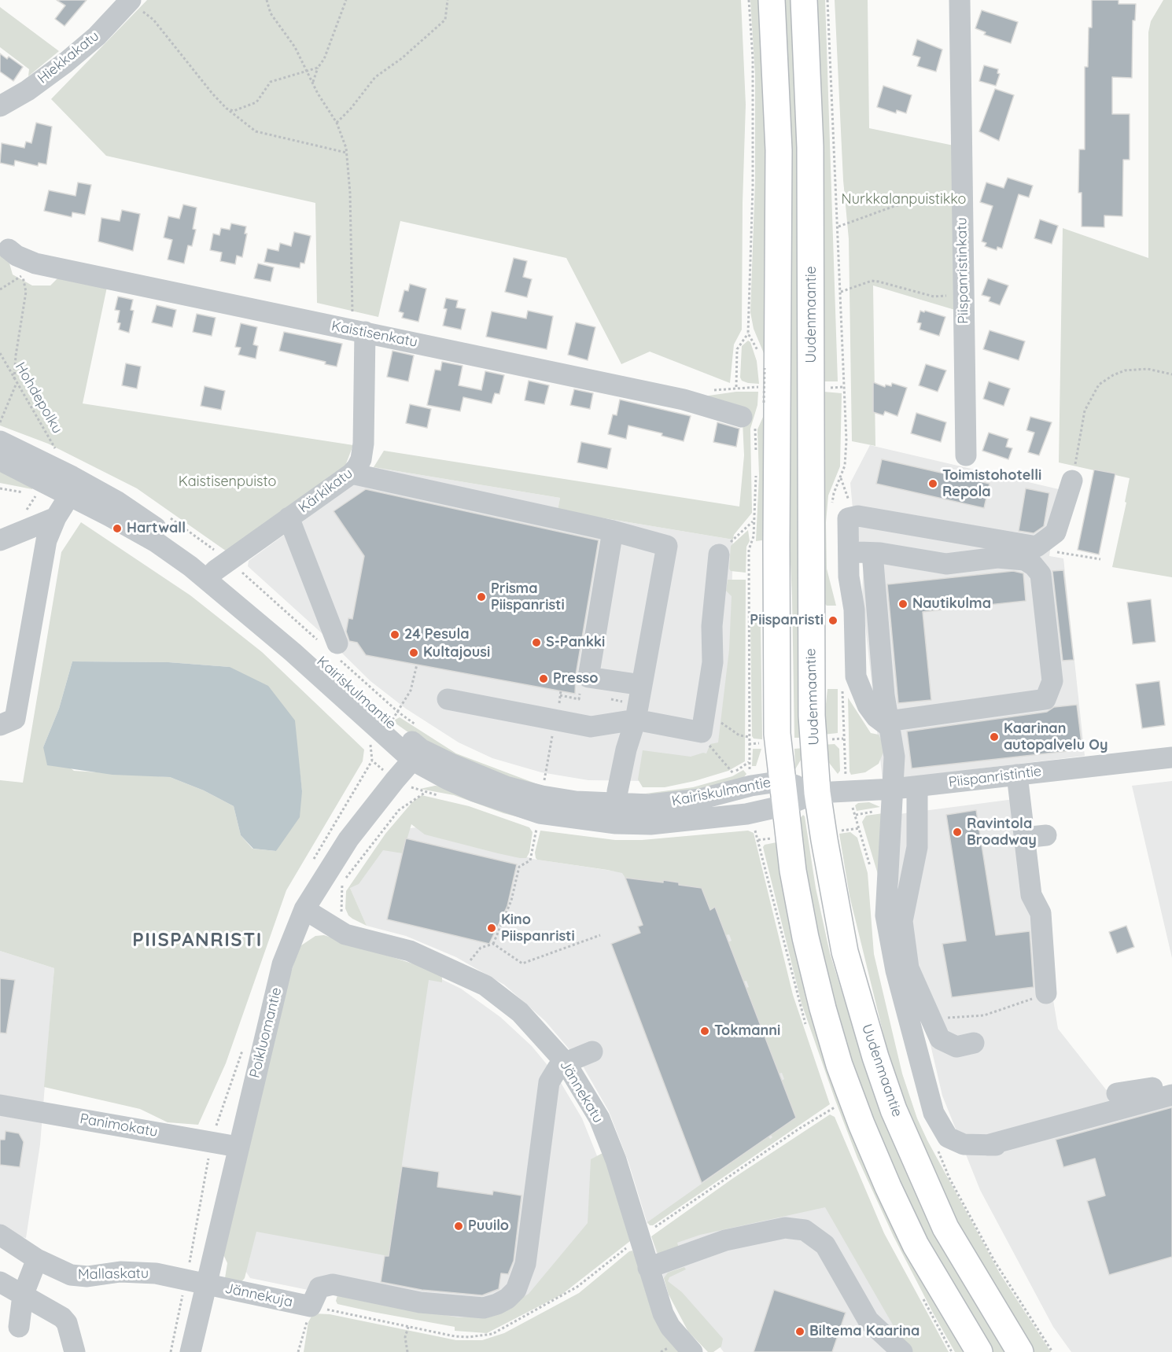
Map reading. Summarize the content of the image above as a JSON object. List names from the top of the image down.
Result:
{
  "streets": {
    "main road": ["Uudenmaantie"],
    "street": [
      "Hiekkakatu",
      "Piispanristinkatu",
      "Kaistisenkatu",
      "Kärkikatu",
      "Kairiskulmantie",
      "Piispanristintie",
      "Poikluomantie",
      "Jännekatu",
      "Panimokatu",
      "Mallaskatu",
      "Jännekuja"
    ],
    "path": ["Hohdepolku"]
  },
  "crossings": [
    ["Uudenmaantie", "Kairiskulmantie"],
    ["Uudenmaantie", "Piispanristintie"],
    ["Kaistisenkatu", "Kärkikatu"],
    ["Kärkikatu", "Kairiskulmantie"],
    ["Kairiskulmantie", "Piispanristintie"],
    ["Kairiskulmantie", "Poikluomantie"],
    ["Poikluomantie", "Jännekatu"],
    ["Poikluomantie", "Panimokatu"],
    ["Poikluomantie", "Mallaskatu"],
    ["Poikluomantie", "Jännekuja"],
    ["Mallaskatu", "Jännekuja"]
  ],
  "districts": ["PIISPANRISTI"],
  "parks": ["Nurkkalanpuistikko", "Kaistisenpuisto"],
  "places": [
    "Toimistohotelli Repola",
    "Hartwall",
    "Prisma Piispanristi",
    "Nautikulma",
    "Piispanristi",
    "24 Pesula",
    "S-Pankki",
    "Kultajousi",
    "Presso",
    "Kaarinan autopalvelu Oy",
    "Ravintola Broadway",
    "Kino Piispanristi",
    "Tokmanni",
    "Puuilo",
    "Biltema Kaarina"
  ]
}
